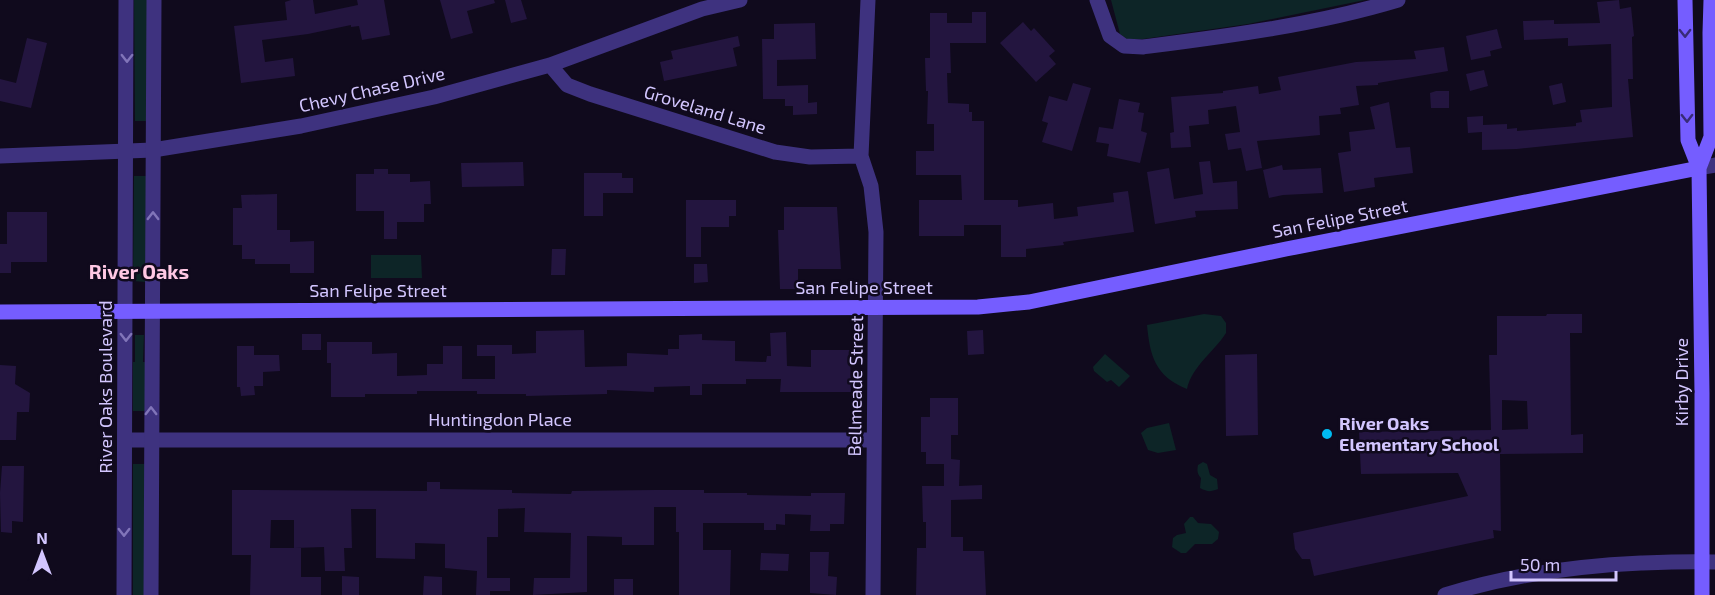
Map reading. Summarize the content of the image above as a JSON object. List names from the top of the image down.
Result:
{
  "streets": {
    "main road": ["San Felipe Street", "Kirby Drive"],
    "street": [
      "Chevy Chase Drive",
      "Groveland Lane",
      "Bellmeade Street",
      "River Oaks Boulevard",
      "Huntingdon Place"
    ]
  },
  "crossings": [
    ["Chevy Chase Drive", "Groveland Lane"],
    ["Chevy Chase Drive", "River Oaks Boulevard"],
    ["Groveland Lane", "Bellmeade Street"],
    ["San Felipe Street", "Kirby Drive"],
    ["San Felipe Street", "Bellmeade Street"],
    ["San Felipe Street", "River Oaks Boulevard"],
    ["Bellmeade Street", "Huntingdon Place"],
    ["River Oaks Boulevard", "Huntingdon Place"]
  ],
  "districts": ["River Oaks"],
  "places": ["River Oaks Elementary School"],
  "scale_bar": "50 m",
  "north": "top"
}
